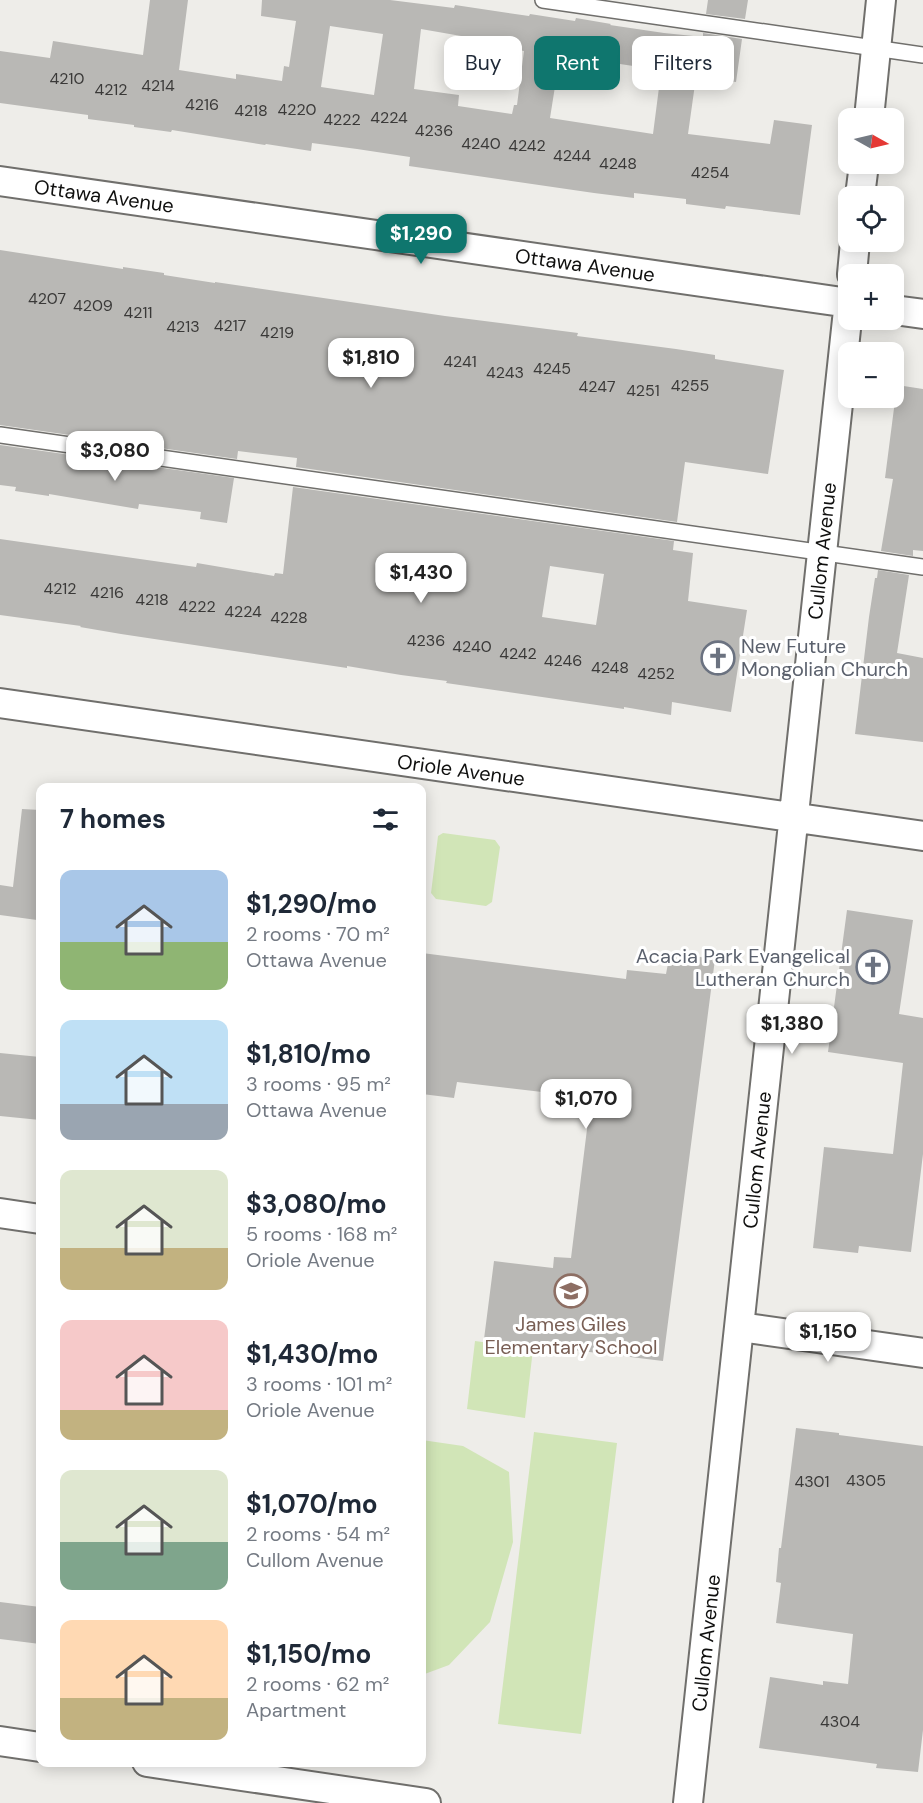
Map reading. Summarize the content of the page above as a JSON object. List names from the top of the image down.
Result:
{
  "streets": {
    "street": ["Ottawa Avenue", "Cullom Avenue", "Oriole Avenue"]
  },
  "crossings": [
    ["Cullom Avenue", "Oriole Avenue"]
  ],
  "places": {
    "church": ["New Future Mongolian Church", "Acacia Park Evangelical Lutheran Church"],
    "school or university": ["James Giles Elementary School"]
  },
  "house_numbers": [
    "4210",
    "4214",
    "4212",
    "4216",
    "4220",
    "4218",
    "4224",
    "4222",
    "4236",
    "4240",
    "4242",
    "4244",
    "4248",
    "4254",
    "4207",
    "4209",
    "4211",
    "4217",
    "4213",
    "4219",
    "4241",
    "4245",
    "4243",
    "4255",
    "4247",
    "4251",
    "4212",
    "4216",
    "4218",
    "4222",
    "4224",
    "4228",
    "4236",
    "4240",
    "4242",
    "4246",
    "4248",
    "4252",
    "4305",
    "4301",
    "4304"
  ],
  "north": "right",
  "page": {
    "chip": ["Buy", "Rent", "Filters"],
    "map_buttons": ["+", "−"],
    "price": [
      "$1,290",
      "$1,810",
      "$3,080",
      "$1,430",
      "$1,380",
      "$1,070",
      "$1,150"
    ],
    "heading": "7 homes",
    "list": [
      {
        "name": "$1,290/mo",
        "note": "2 rooms · 70 m² · Ottawa Avenue"
      },
      {
        "name": "$1,810/mo",
        "note": "3 rooms · 95 m² · Ottawa Avenue"
      },
      {
        "name": "$3,080/mo",
        "note": "5 rooms · 168 m² · Oriole Avenue"
      },
      {
        "name": "$1,430/mo",
        "note": "3 rooms · 101 m² · Oriole Avenue"
      },
      {
        "name": "$1,070/mo",
        "note": "2 rooms · 54 m² · Cullom Avenue"
      },
      {
        "name": "$1,150/mo",
        "note": "2 rooms · 62 m² · Apartment"
      }
    ]
  }
}
